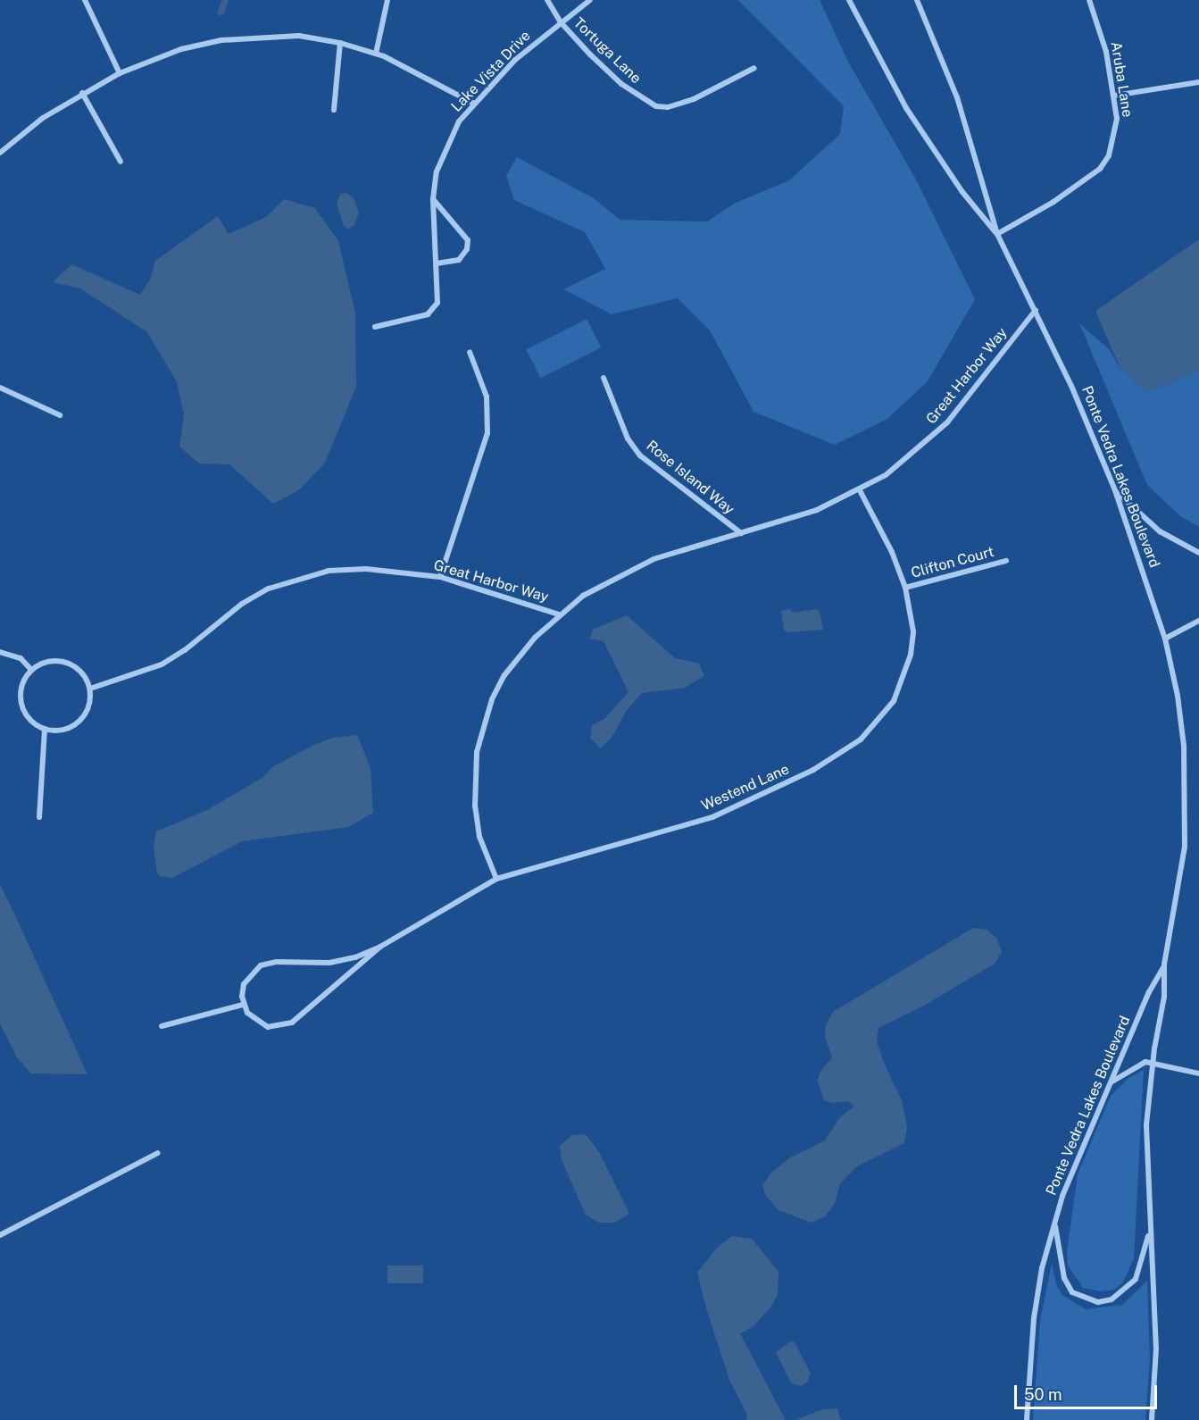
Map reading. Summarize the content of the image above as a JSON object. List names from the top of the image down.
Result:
{
  "streets": {
    "street": [
      "Tortuga Lane",
      "Lake Vista Drive",
      "Aruba Lane",
      "Great Harbor Way",
      "Ponte Vedra Lakes Boulevard",
      "Rose Island Way",
      "Clifton Court",
      "Westend Lane"
    ]
  },
  "crossings": [
    ["Tortuga Lane", "Lake Vista Drive"],
    ["Aruba Lane", "Ponte Vedra Lakes Boulevard"],
    ["Great Harbor Way", "Ponte Vedra Lakes Boulevard"],
    ["Great Harbor Way", "Rose Island Way"],
    ["Great Harbor Way", "Westend Lane"],
    ["Clifton Court", "Westend Lane"]
  ],
  "scale_bar": "50 m"
}
